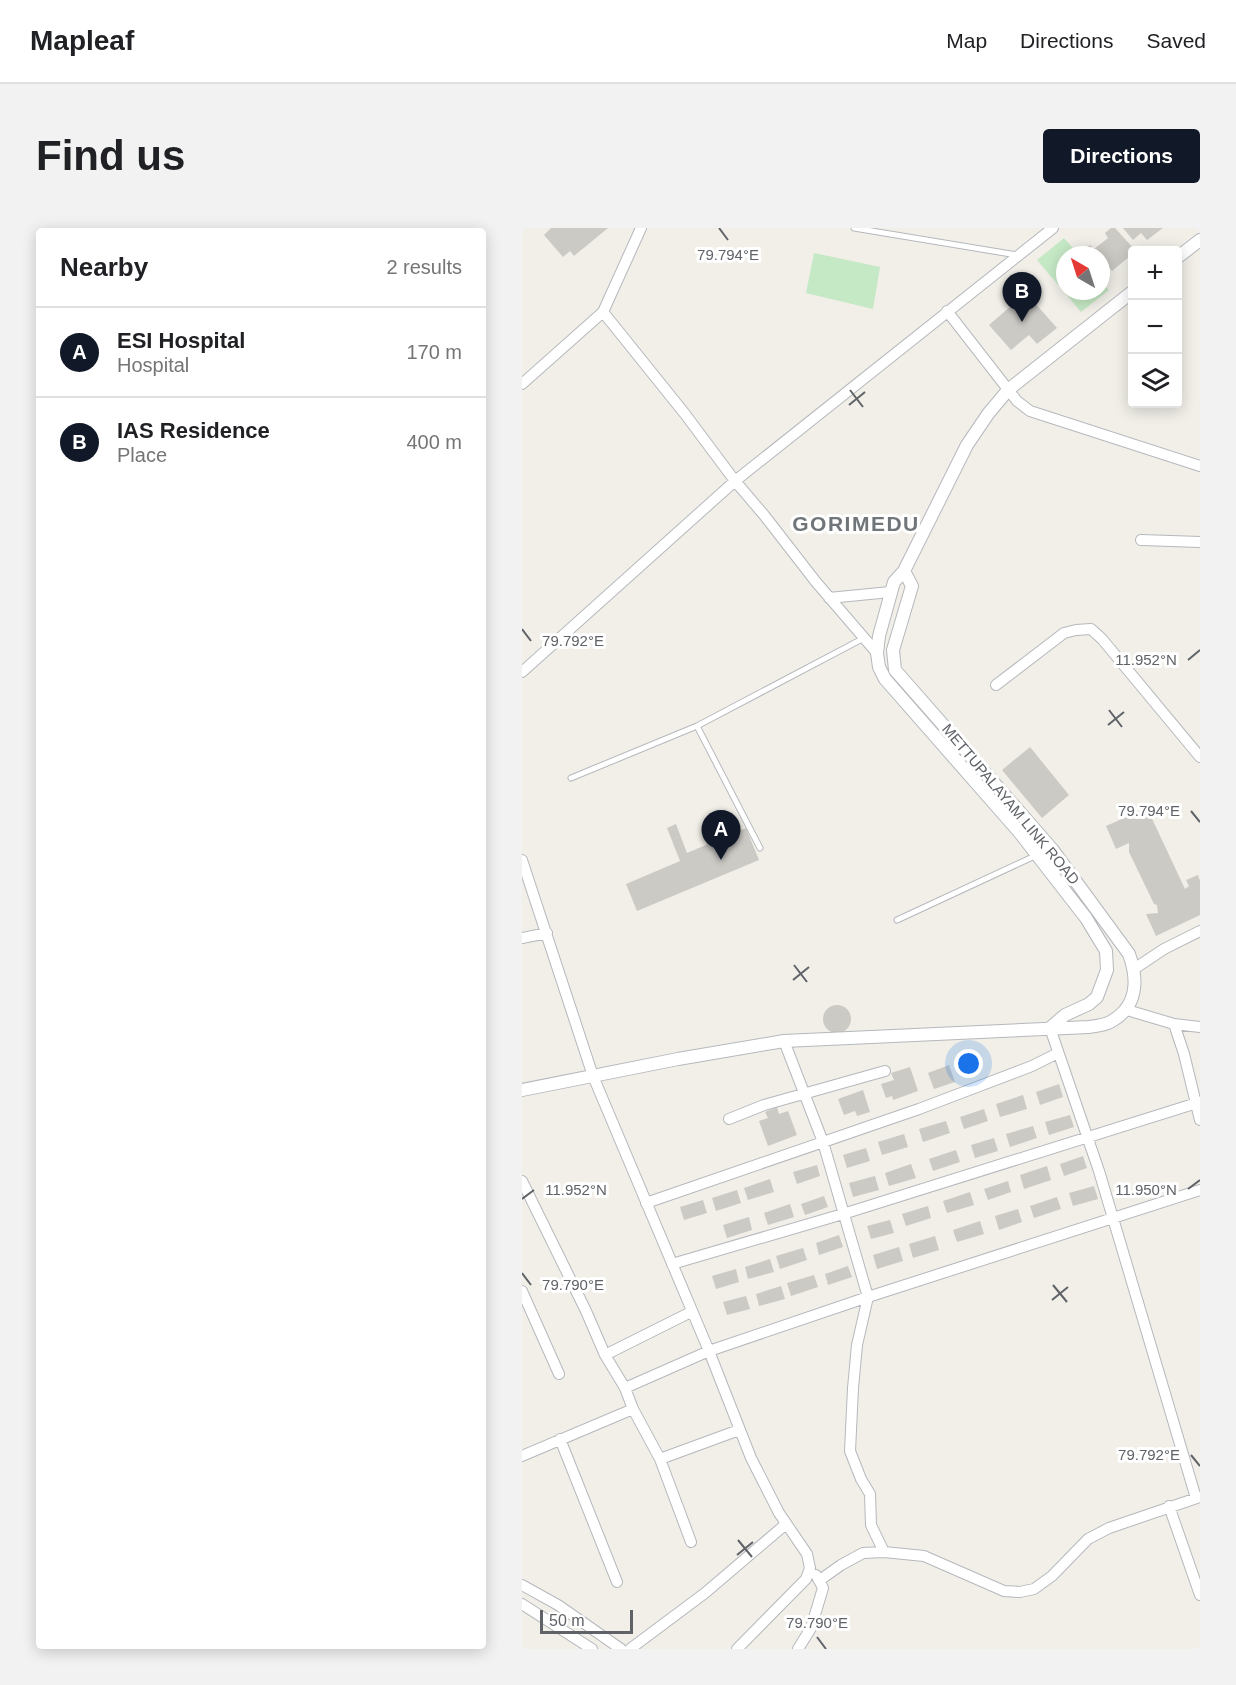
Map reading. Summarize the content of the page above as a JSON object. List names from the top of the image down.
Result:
{
  "streets": {
    "street": ["METTUPALAYAM LINK ROAD"]
  },
  "districts": ["GORIMEDU"],
  "scale_bar": "50 m",
  "north": "top left",
  "page": {
    "header": "Mapleaf",
    "nav": ["Map", "Directions", "Saved"],
    "buttons": "Directions",
    "title": "Find us",
    "heading": ["Nearby", "2 results"],
    "map_buttons": ["+", "−"],
    "pins": ["B", "A"],
    "list": [
      {
        "mark": "A",
        "name": "ESI Hospital",
        "note": "Hospital",
        "value": "170 m"
      },
      {
        "mark": "B",
        "name": "IAS Residence",
        "note": "Place",
        "value": "400 m"
      }
    ],
    "scale": "50 m"
  },
  "coordinates": [
    "79.794°E",
    "79.792°E",
    "11.952°N",
    "11.950°N",
    "79.790°E"
  ]
}
